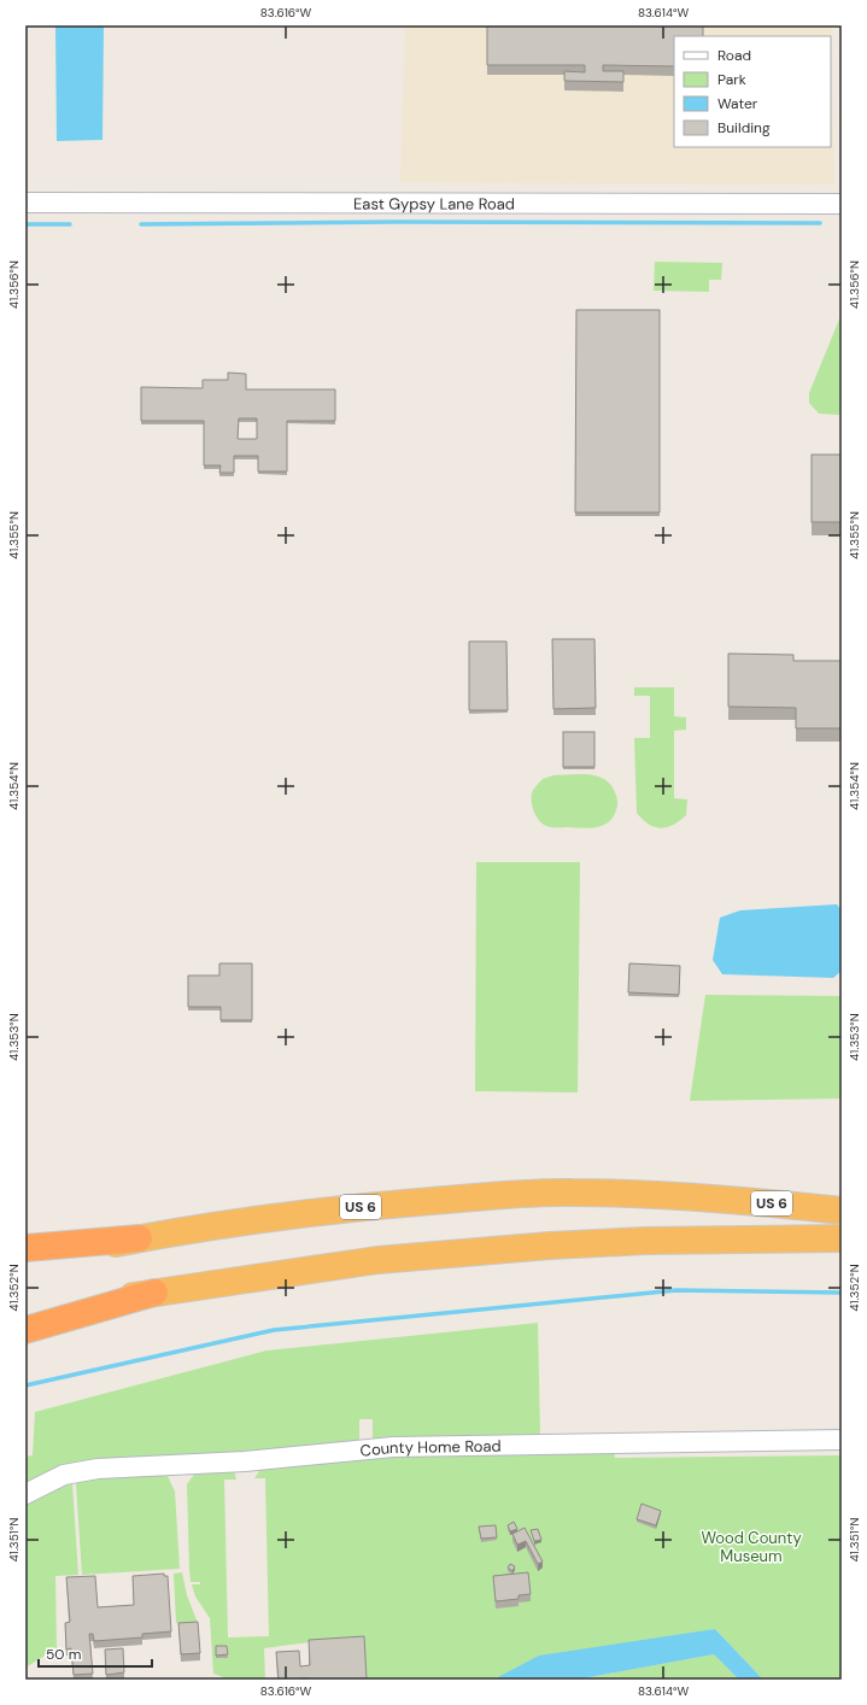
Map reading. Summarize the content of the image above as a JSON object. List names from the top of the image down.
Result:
{
  "streets": {
    "highway": ["US 6"],
    "street": ["East Gypsy Lane Road", "County Home Road"]
  },
  "parks": ["Wood County Museum"],
  "legend": [
    "Road",
    "Park",
    "Water",
    "Building"
  ],
  "scale_bar": "50 m",
  "coordinates": [
    "83.616°W",
    "83.614°W",
    "41.356°N",
    "41.355°N",
    "41.354°N",
    "41.353°N",
    "41.352°N",
    "41.351°N"
  ]
}
